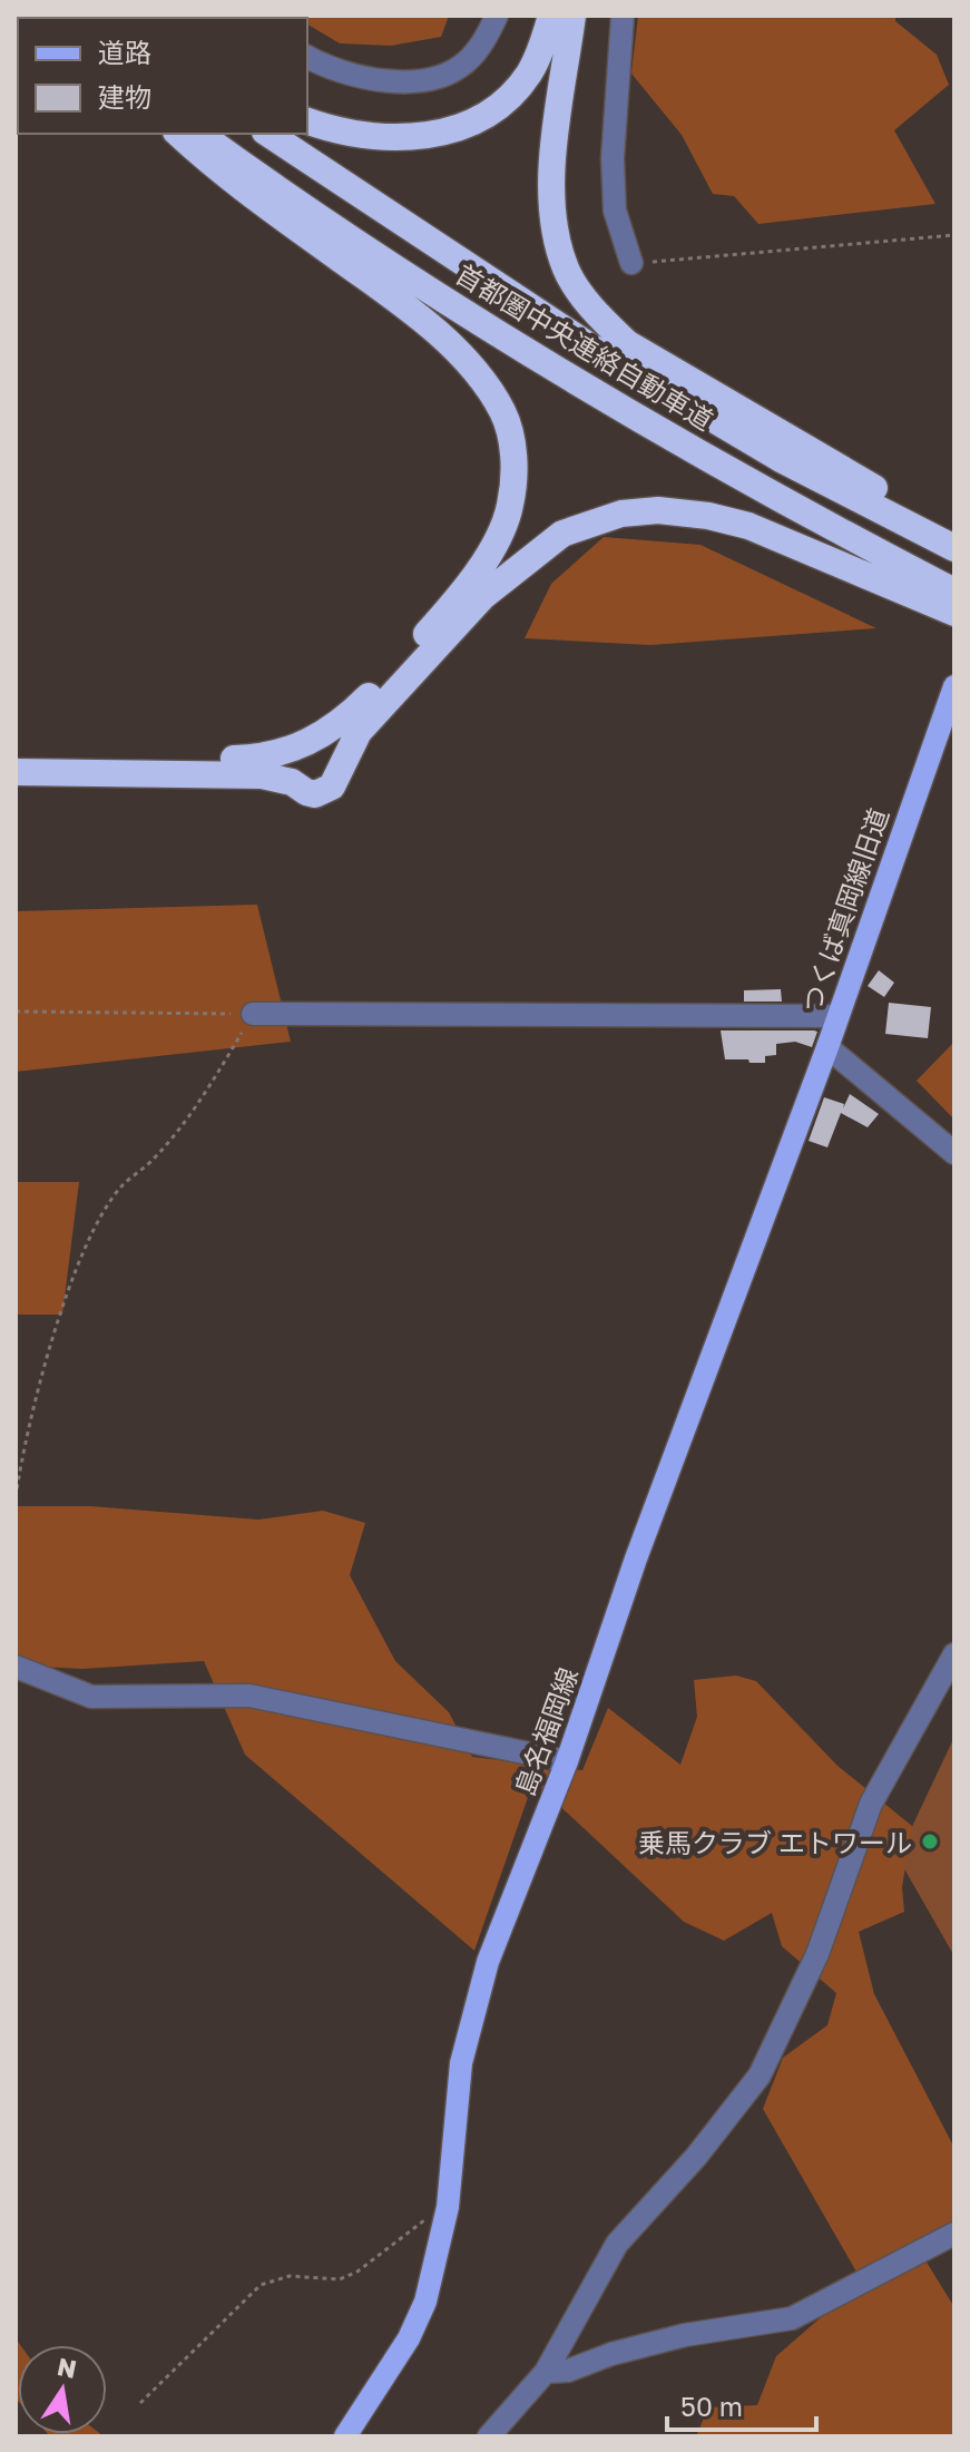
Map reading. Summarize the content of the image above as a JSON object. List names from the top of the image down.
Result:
{
  "streets": {
    "highway": ["首都圏中央連絡自動車道"],
    "main road": ["つくば真岡線旧道", "島名福岡線"]
  },
  "crossings": [
    ["つくば真岡線旧道", "島名福岡線"]
  ],
  "places": ["乗馬クラブ エトワール"],
  "legend": ["道路", "建物"],
  "scale_bar": "50 m",
  "north": "top"
}
